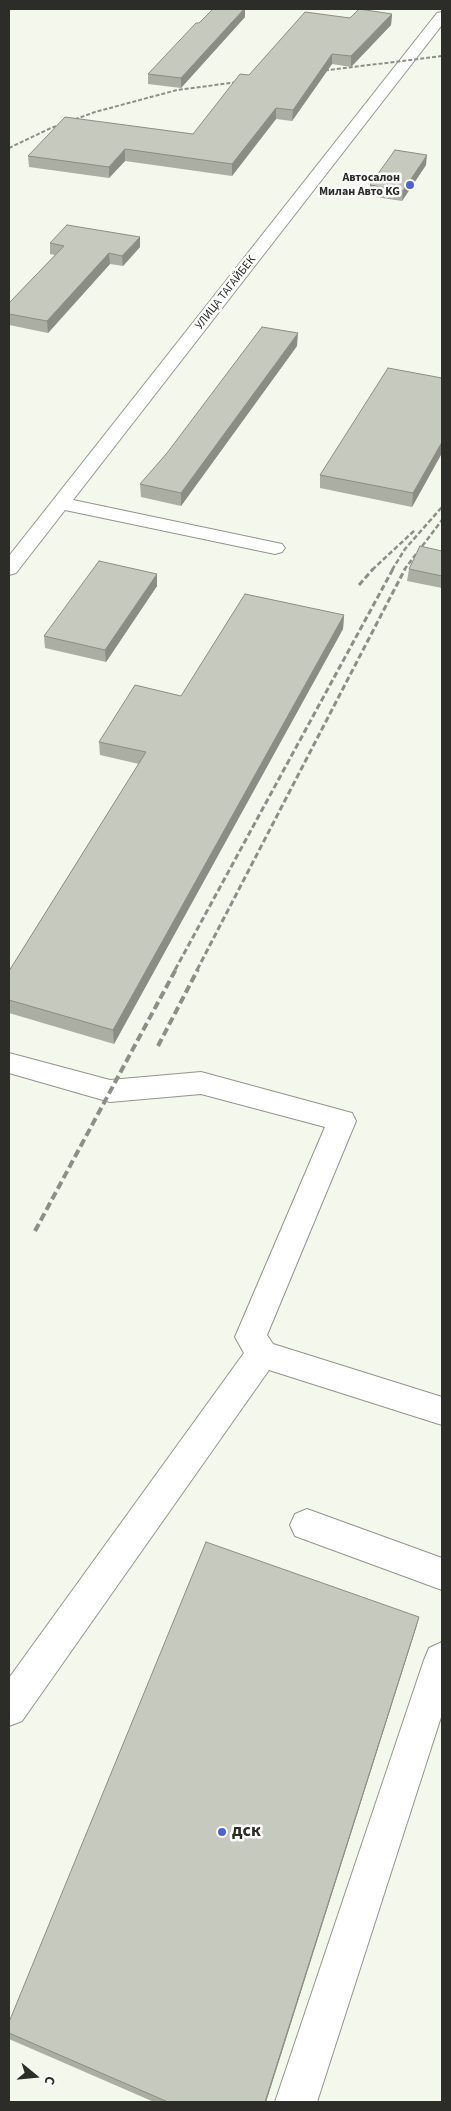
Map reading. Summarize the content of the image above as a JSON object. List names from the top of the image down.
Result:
{
  "streets": {
    "street": ["УЛИЦА ТАГАЙБЕК"]
  },
  "places": ["Автосалон Милан Авто KG", "дск"],
  "north": "right"
}
